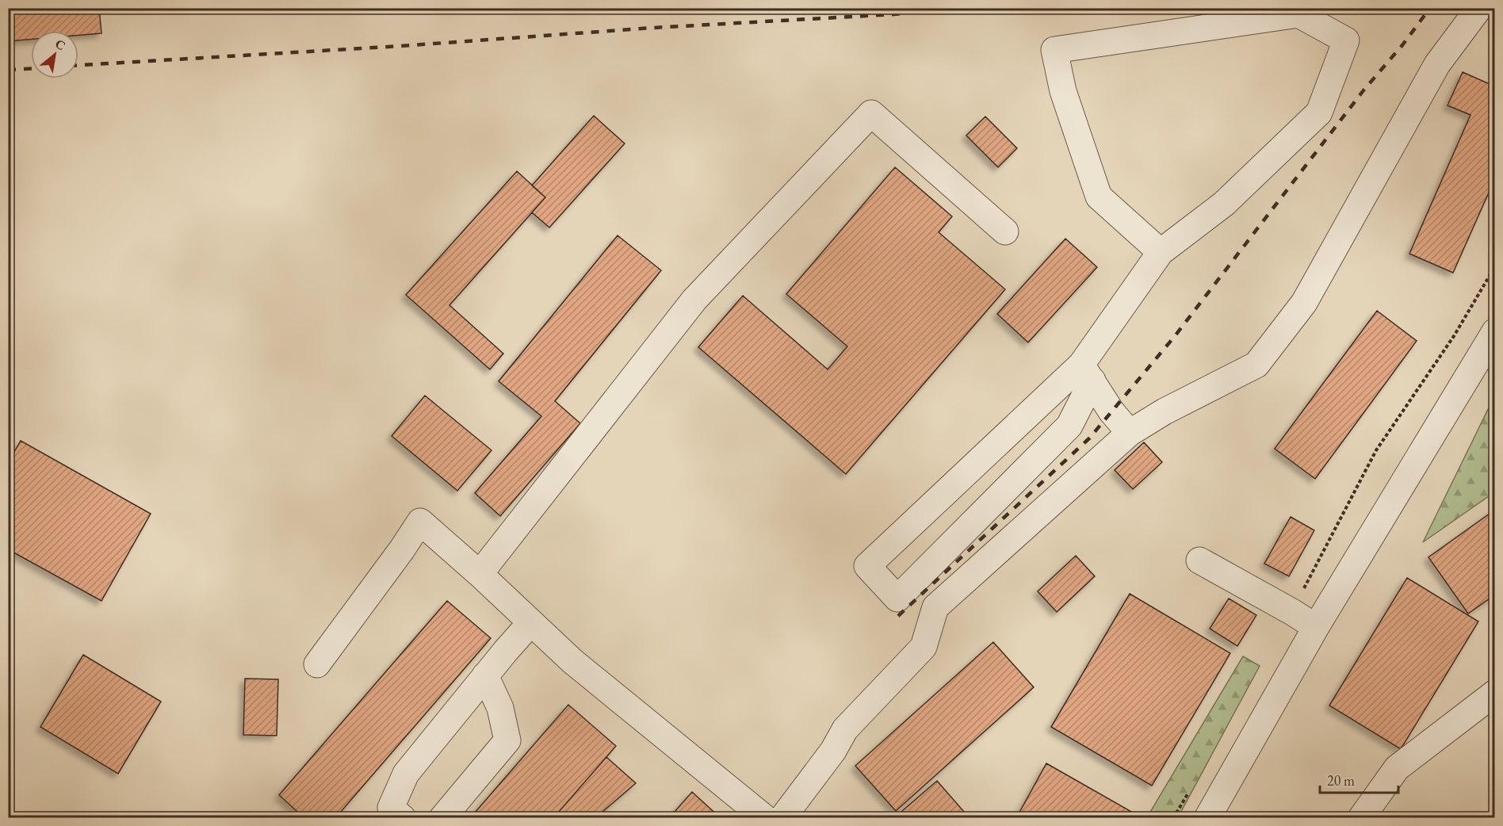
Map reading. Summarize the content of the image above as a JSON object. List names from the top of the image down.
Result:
{
  "scale_bar": "20 m",
  "north": "top right"
}
